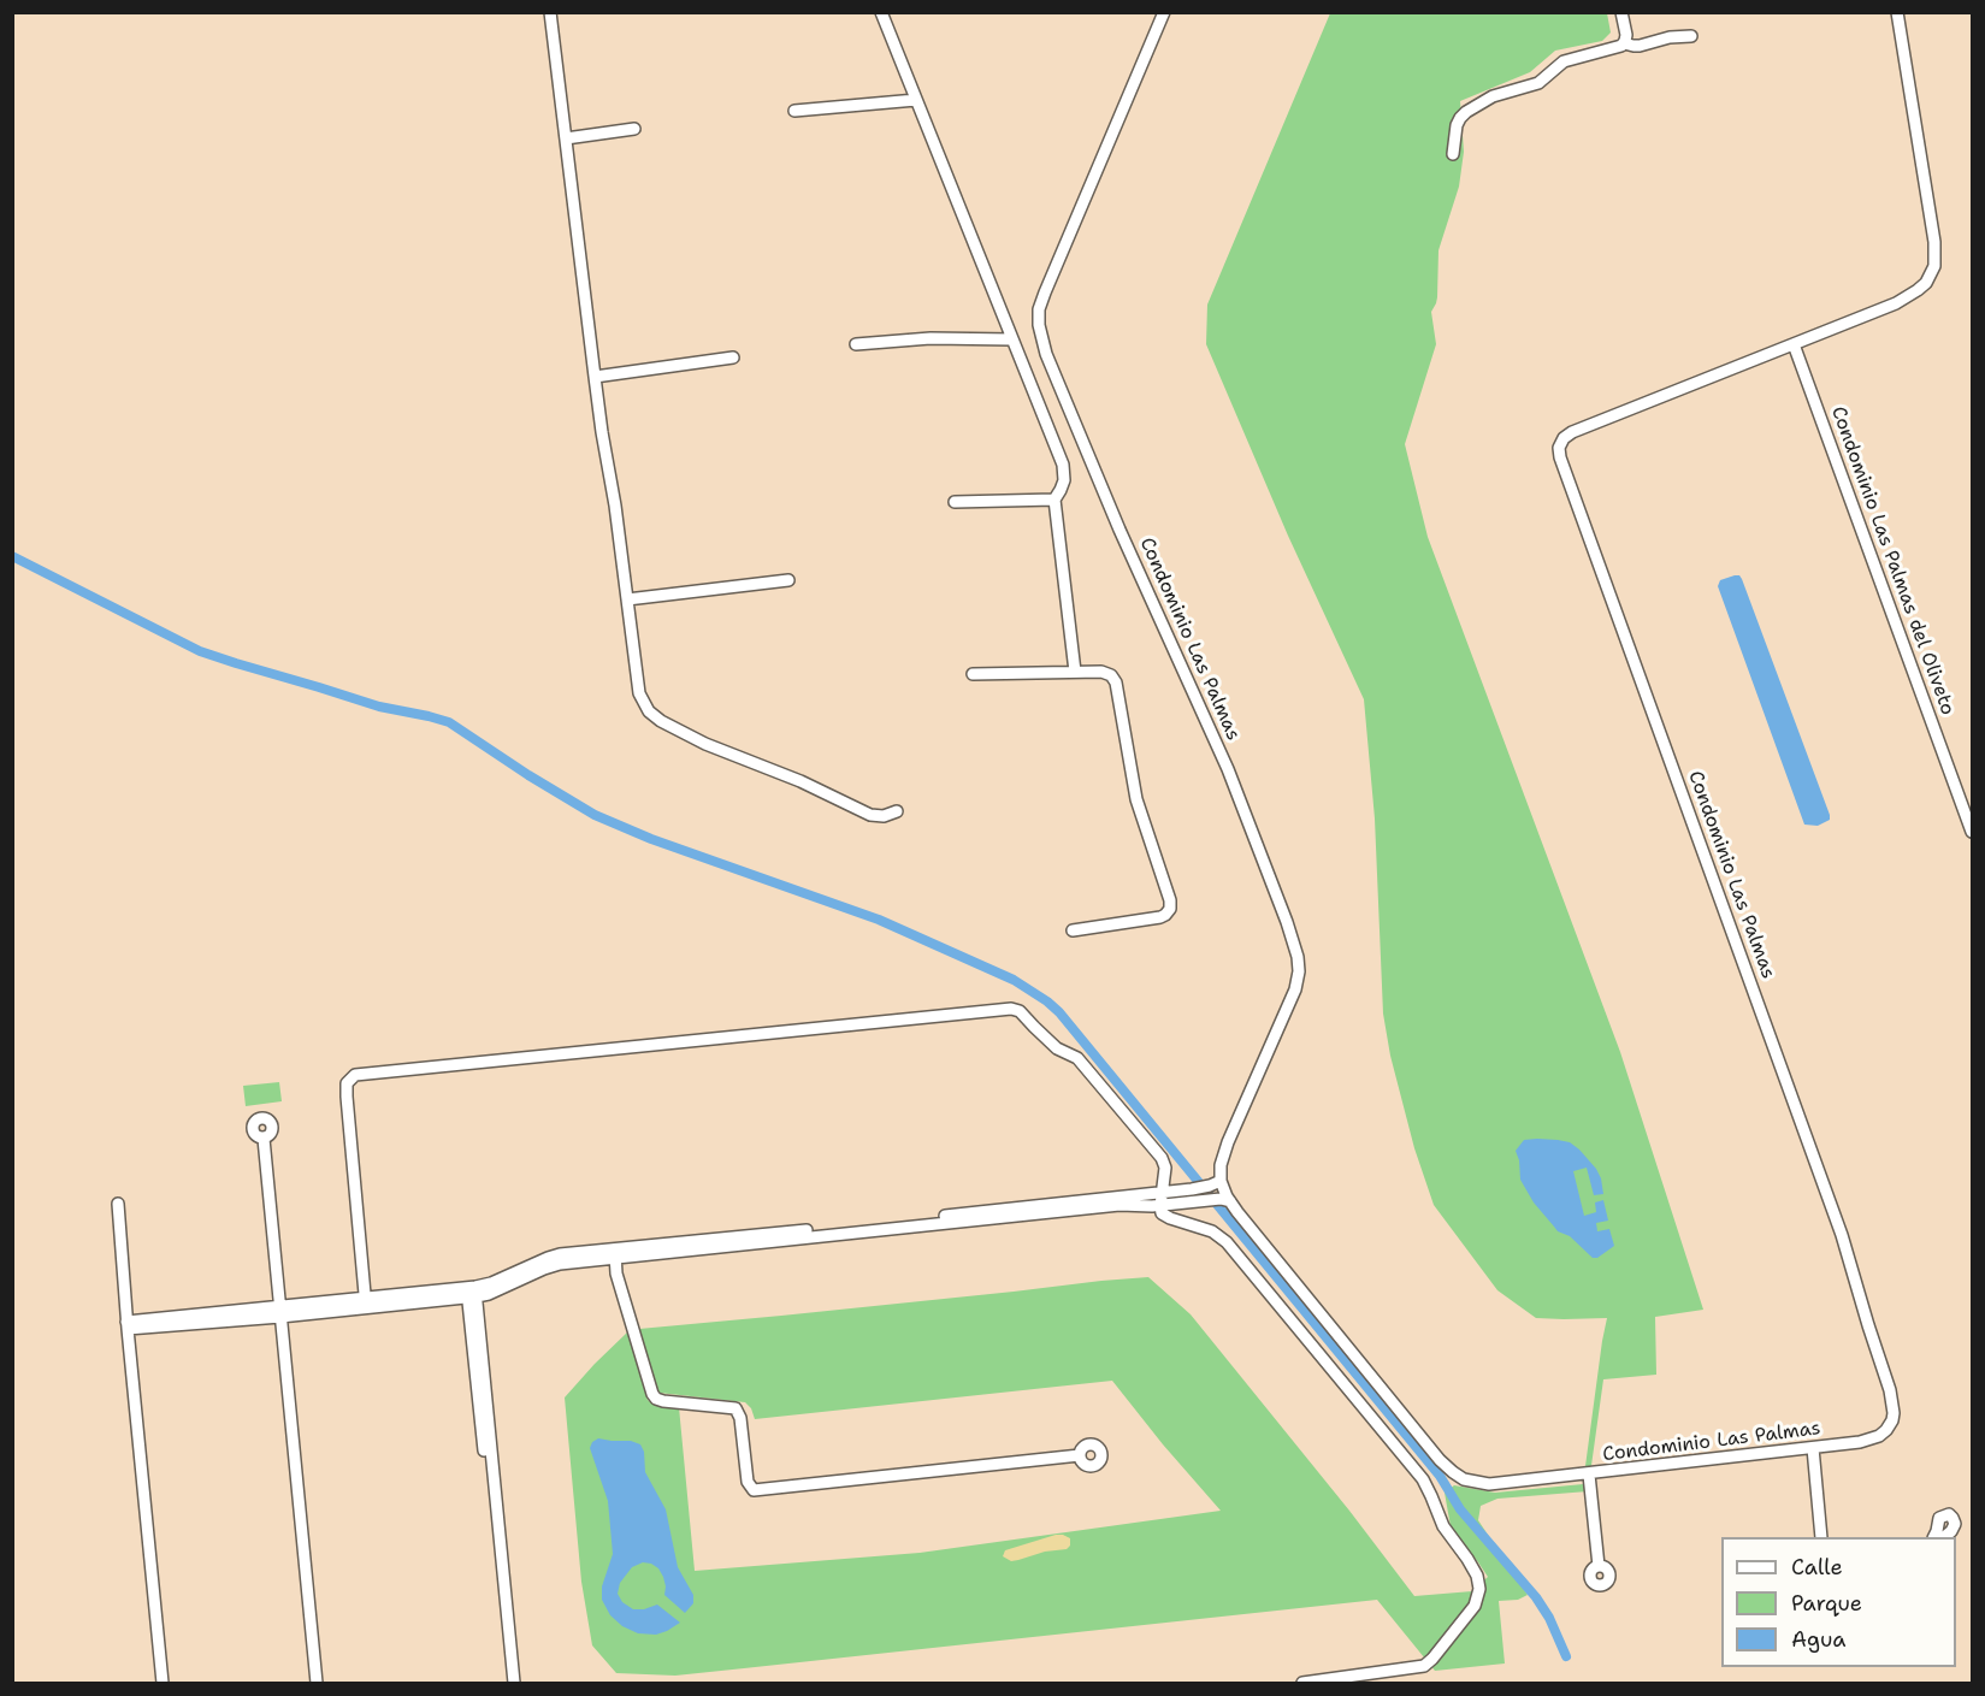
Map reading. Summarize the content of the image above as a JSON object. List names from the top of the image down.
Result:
{
  "streets": {
    "street": ["Condominio Las Palmas del Oliveto", "Condominio Las Palmas"]
  },
  "crossings": [
    ["Condominio Las Palmas del Oliveto", "Condominio Las Palmas"]
  ],
  "legend": ["Calle", "Parque", "Agua"]
}
